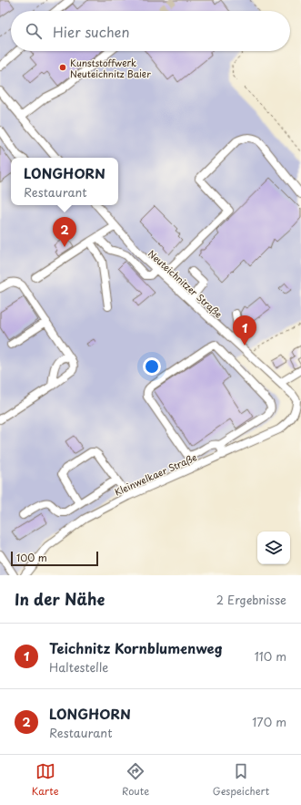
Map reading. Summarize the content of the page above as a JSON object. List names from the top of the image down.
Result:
{
  "streets": {
    "street": ["Neuteichnitzer Straße", "Kleinwelkaer Straße"]
  },
  "crossings": [
    ["Neuteichnitzer Straße", "Kleinwelkaer Straße"]
  ],
  "places": ["Kunststoffwerk Neuteichnitz Baier"],
  "scale_bar": "100 m",
  "page": {
    "search": "Hier suchen",
    "popup": ["LONGHORN", "Restaurant"],
    "pins": ["2", "1"],
    "scale": "100 m",
    "heading": ["In der Nähe", "2 Ergebnisse"],
    "list": [
      {
        "mark": "1",
        "name": "Teichnitz Kornblumenweg",
        "note": "Haltestelle",
        "value": "110 m"
      },
      {
        "mark": "2",
        "name": "LONGHORN",
        "note": "Restaurant",
        "value": "170 m"
      }
    ],
    "nav": ["Karte", "Route", "Gespeichert"]
  }
}
